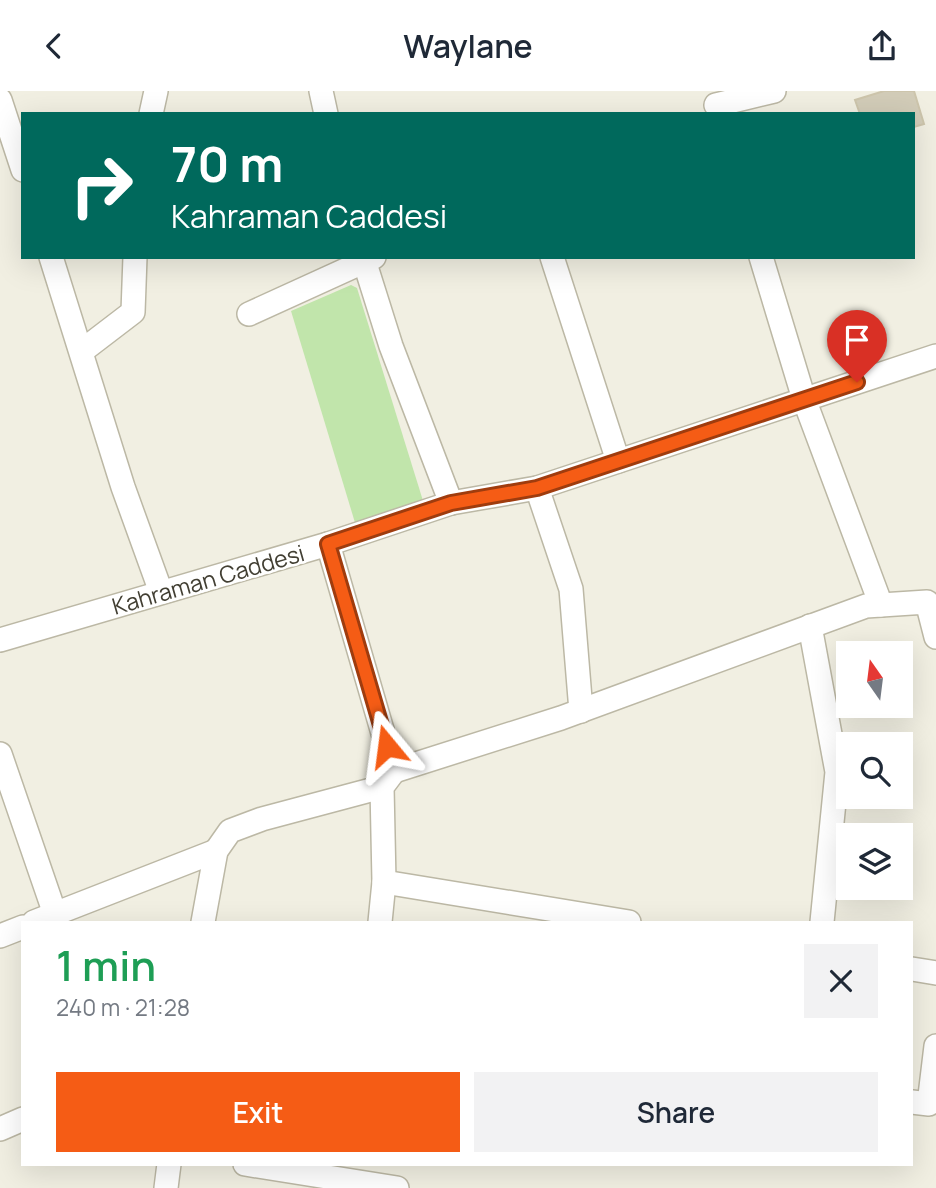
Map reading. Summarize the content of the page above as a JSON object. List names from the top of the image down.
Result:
{
  "streets": {
    "street": ["Kahraman Caddesi"]
  },
  "north": "top",
  "page": {
    "header": "Waylane",
    "turn": ["70 m", "Kahraman Caddesi"],
    "heading": ["1 min", "240 m · 21:28"],
    "buttons": ["Exit", "Share"]
  }
}
